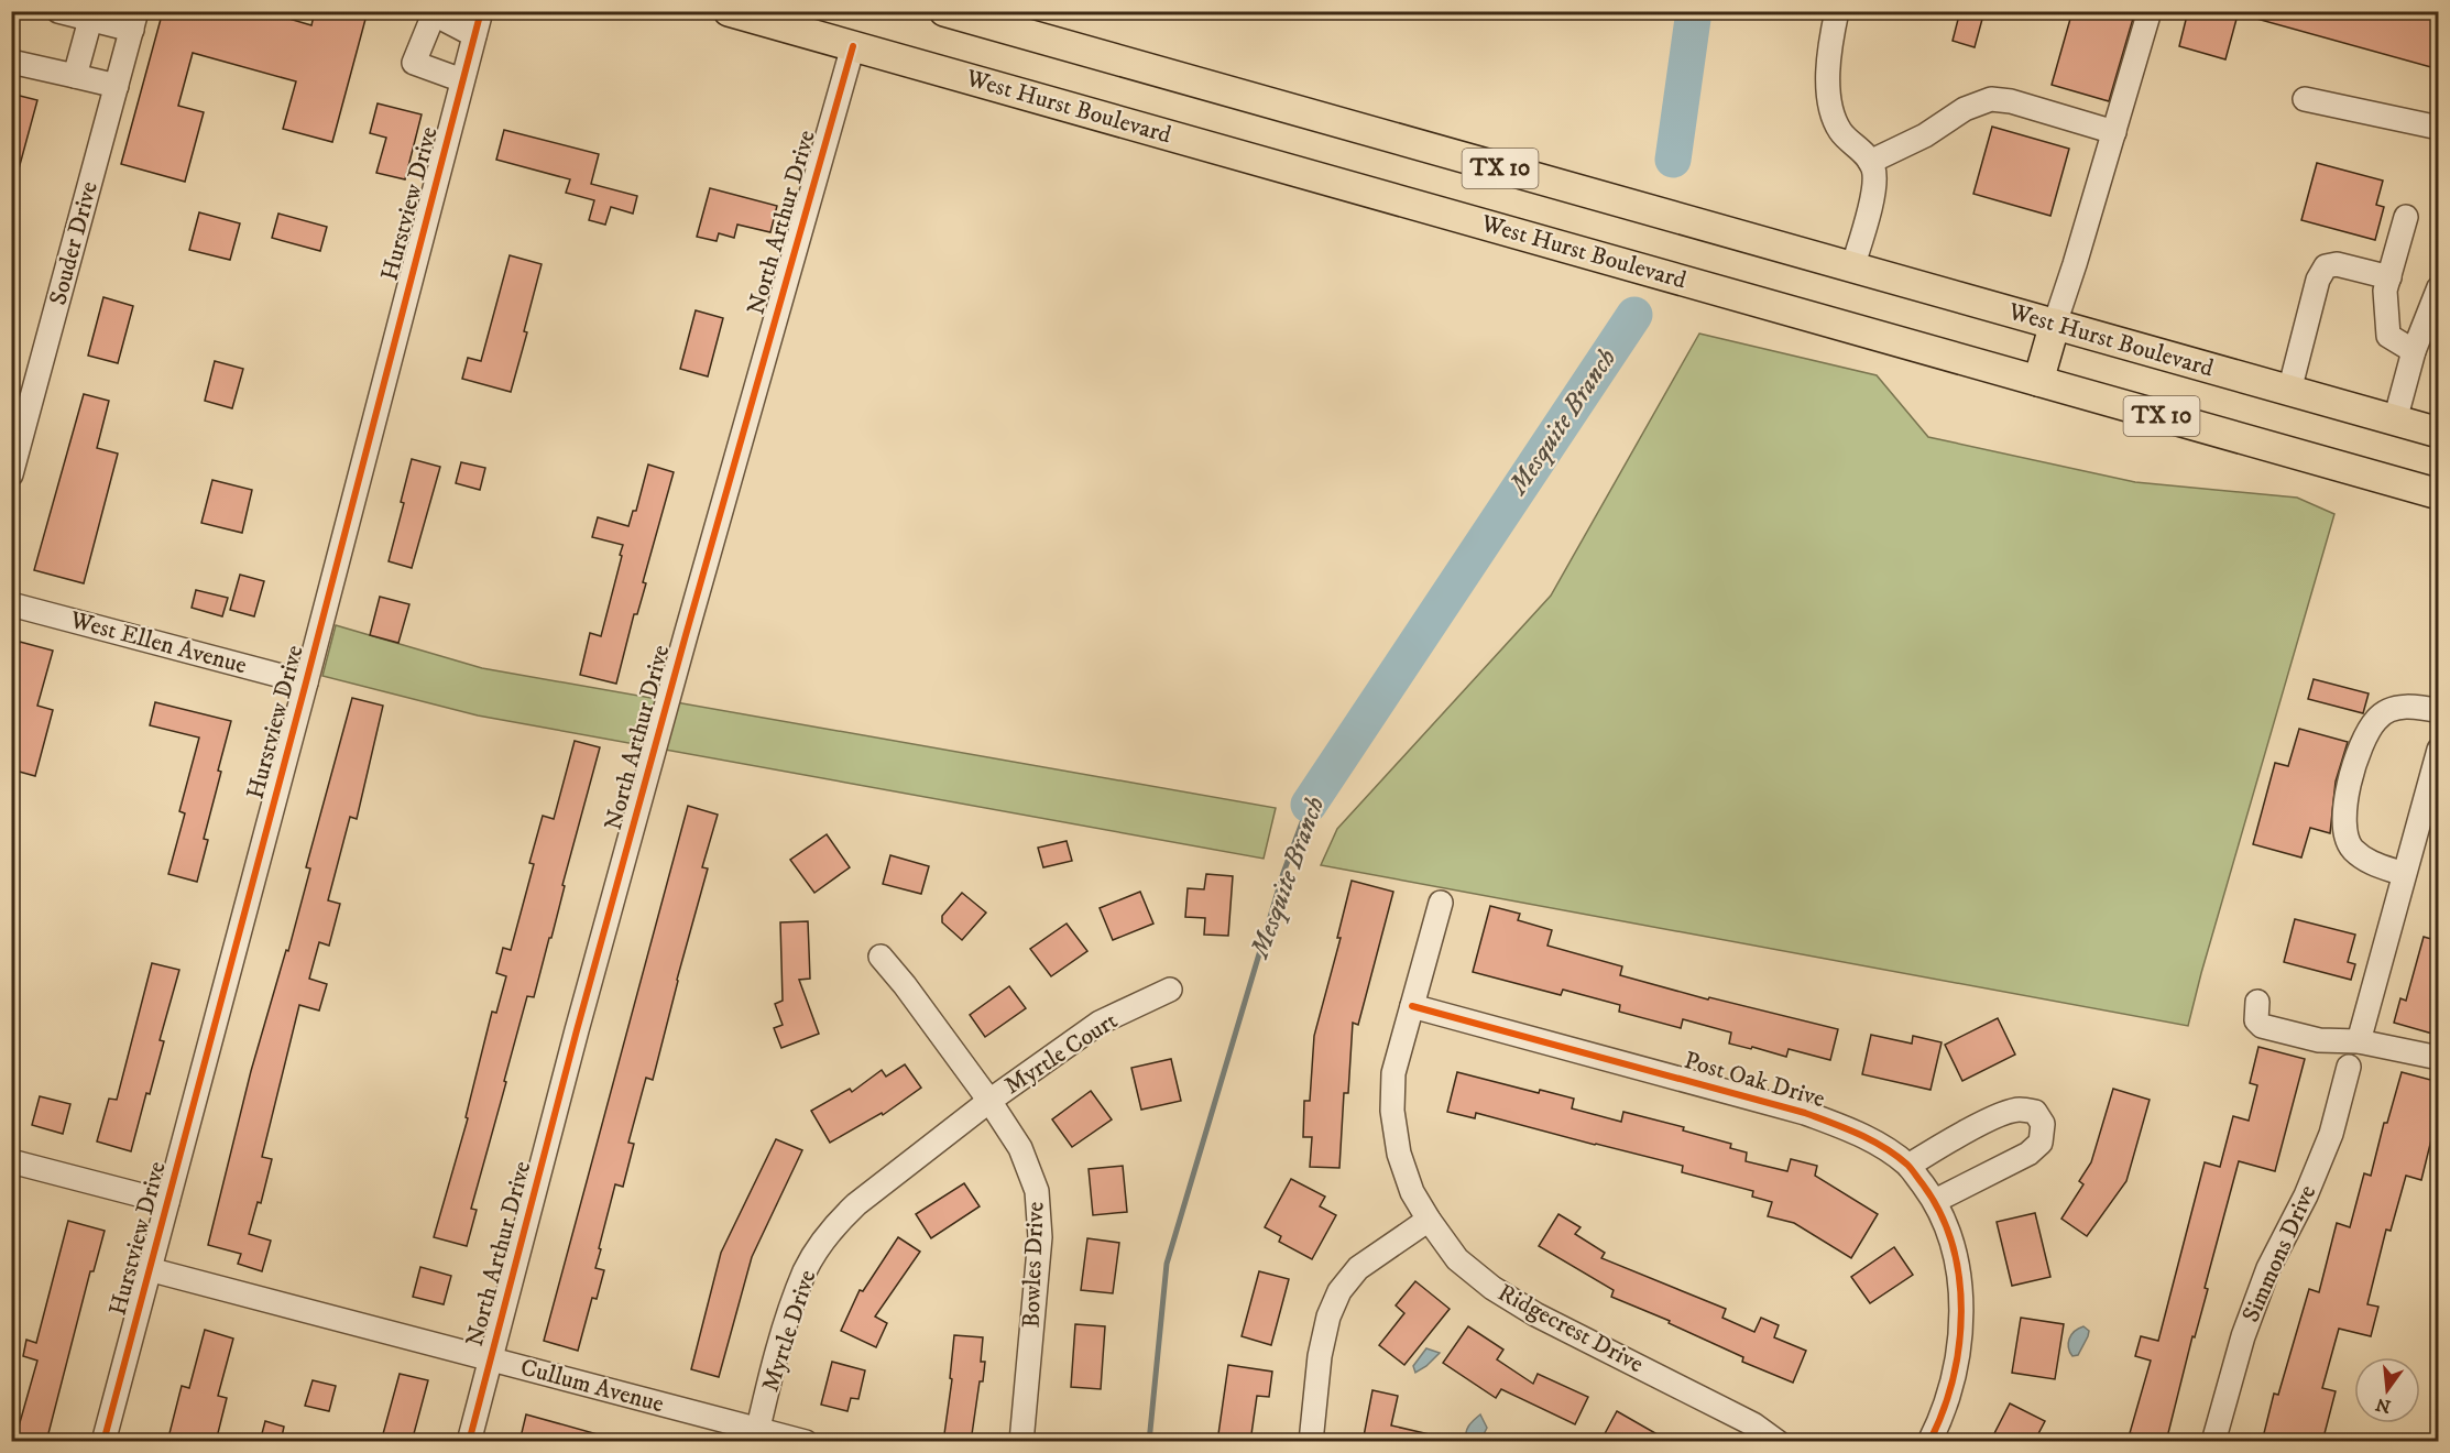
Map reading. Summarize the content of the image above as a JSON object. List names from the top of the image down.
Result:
{
  "streets": {
    "main road": ["West Hurst Boulevard", "TX 10"],
    "street": [
      "Hurstview Drive",
      "North Arthur Drive",
      "Souder Drive",
      "West Ellen Avenue",
      "Myrtle Court",
      "Post Oak Drive",
      "Simmons Drive",
      "Bowles Drive",
      "Ridgecrest Drive",
      "Myrtle Drive",
      "Cullum Avenue"
    ]
  },
  "crossings": [
    ["West Hurst Boulevard", "North Arthur Drive"],
    ["Hurstview Drive", "West Ellen Avenue"],
    ["Hurstview Drive", "Cullum Avenue"],
    ["North Arthur Drive", "Cullum Avenue"],
    ["Myrtle Court", "Bowles Drive"],
    ["Myrtle Court", "Myrtle Drive"],
    ["Post Oak Drive", "Ridgecrest Drive"],
    ["Bowles Drive", "Myrtle Drive"],
    ["Myrtle Drive", "Cullum Avenue"]
  ],
  "water": ["Mesquite Branch"],
  "north": "bottom"
}
